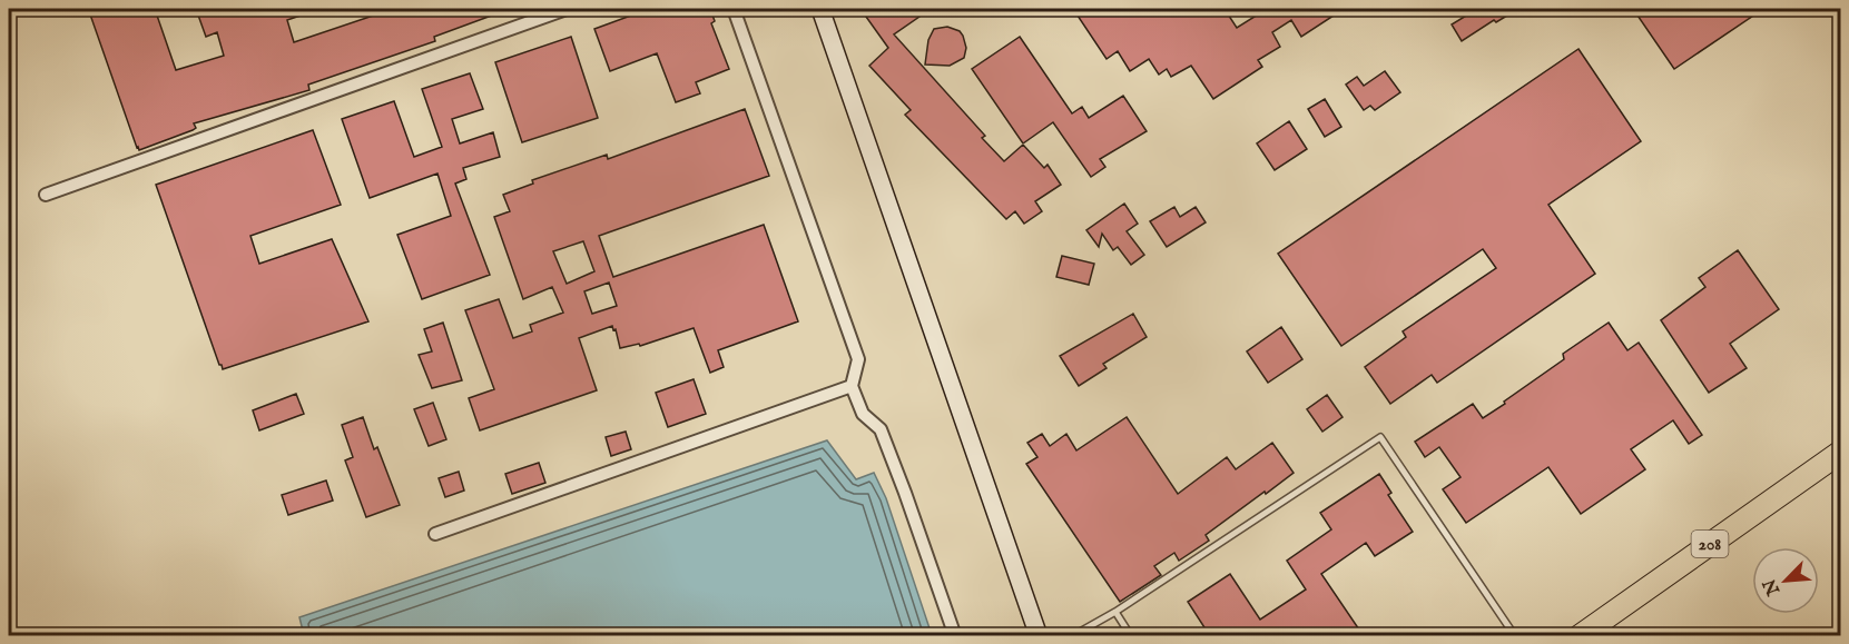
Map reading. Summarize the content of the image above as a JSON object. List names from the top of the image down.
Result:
{
  "streets": {
    "highway": ["208"]
  },
  "north": "bottom left"
}
